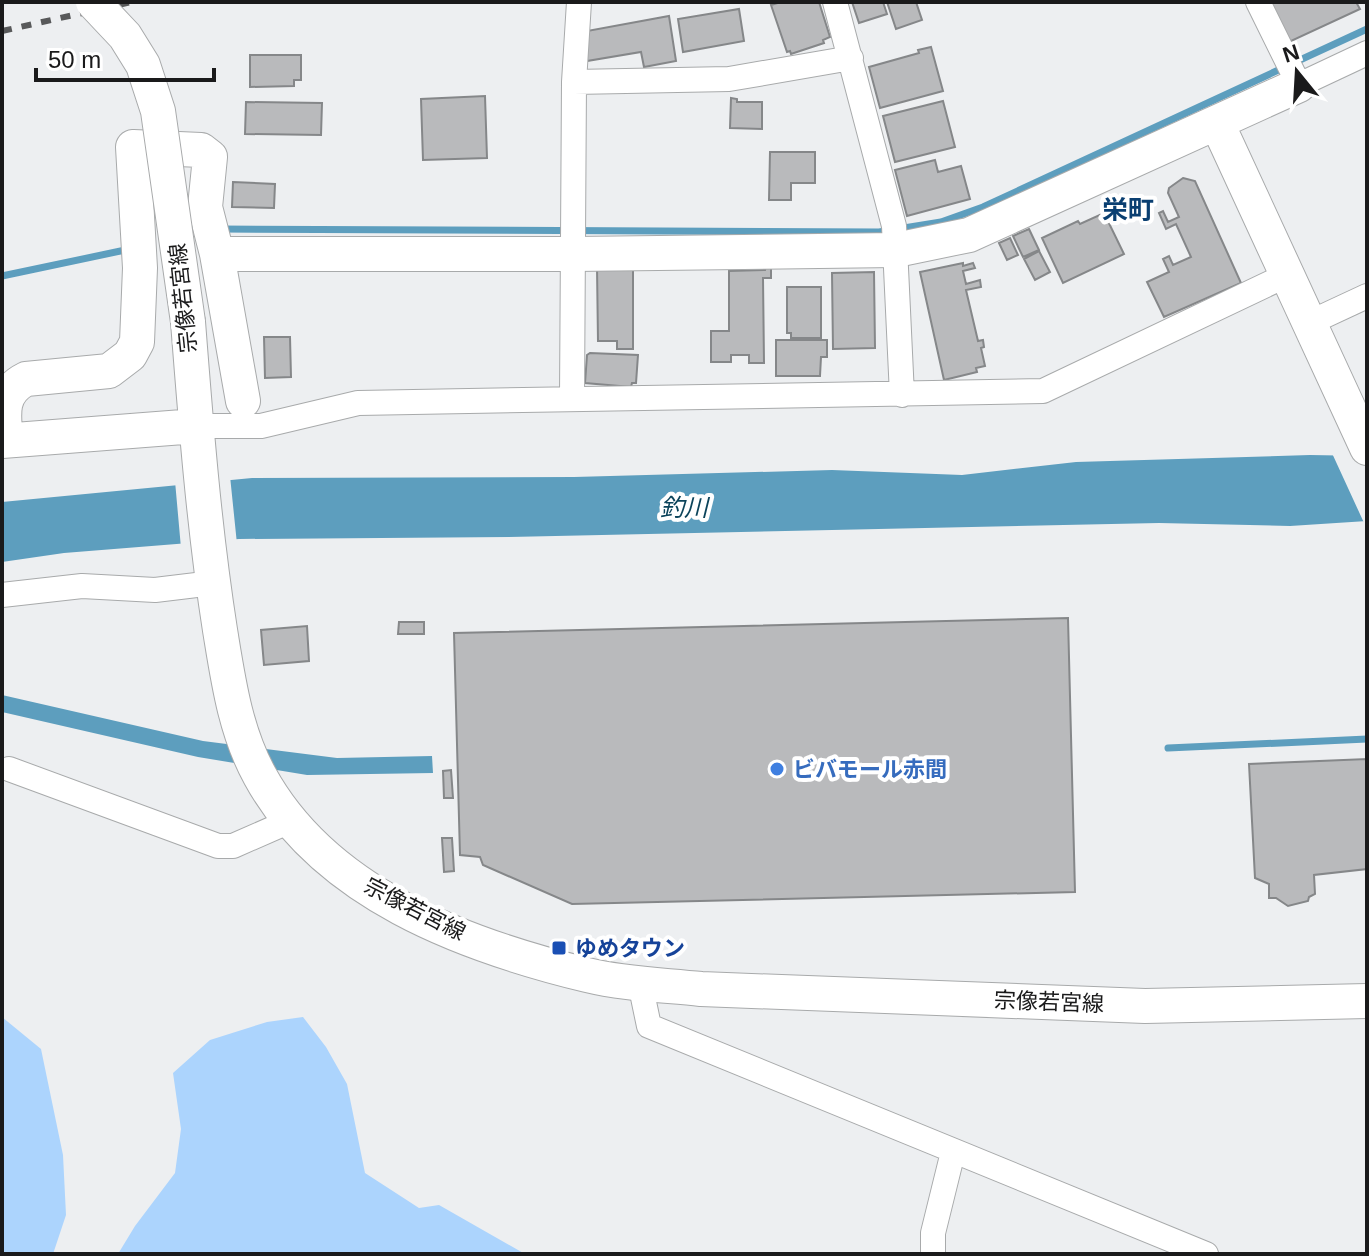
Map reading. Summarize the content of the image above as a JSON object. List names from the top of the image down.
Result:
{
  "streets": {
    "street": ["宗像若宮線"]
  },
  "districts": ["栄町"],
  "water": ["釣川"],
  "places": {
    "other": ["ビバモール赤間"],
    "transit": ["ゆめタウン"]
  },
  "scale_bar": "50 m",
  "north": "top"
}
